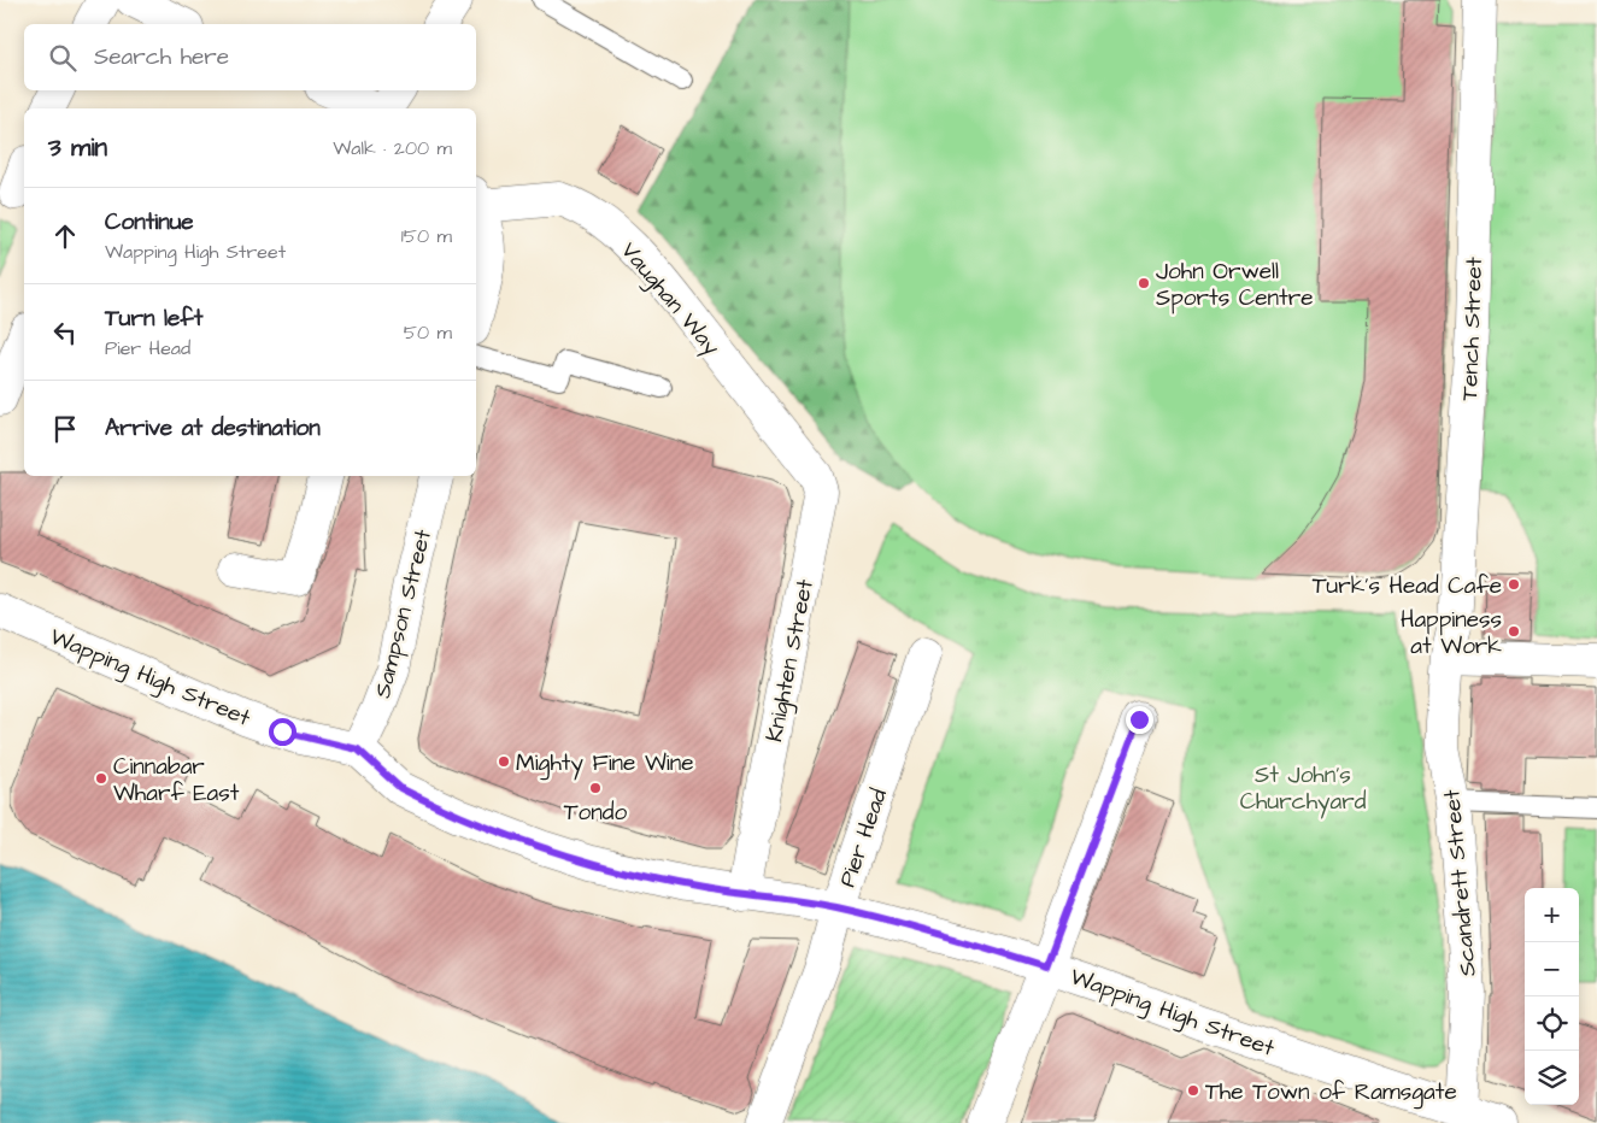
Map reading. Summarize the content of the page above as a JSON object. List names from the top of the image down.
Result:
{
  "streets": {
    "street": [
      "Vaughan Way",
      "Tench Street",
      "Sampson Street",
      "Knighten Street",
      "Wapping High Street",
      "Pier Head",
      "Scandrett Street"
    ]
  },
  "crossings": [
    ["Vaughan Way", "Knighten Street"],
    ["Tench Street", "Scandrett Street"],
    ["Sampson Street", "Wapping High Street"],
    ["Knighten Street", "Wapping High Street"],
    ["Wapping High Street", "Pier Head"],
    ["Wapping High Street", "Scandrett Street"]
  ],
  "parks": ["St John's Churchyard"],
  "places": [
    "John Orwell Sports Centre",
    "Turk's Head Cafe",
    "Happiness at Work",
    "Mighty Fine Wine",
    "Cinnabar Wharf East",
    "Tondo",
    "The Town of Ramsgate"
  ],
  "page": {
    "search": "Search here",
    "heading": ["3 min", "Walk · 200 m"],
    "list": [
      ["Continue", "Wapping High Street", "150 m"],
      ["Turn left", "Pier Head", "50 m"],
      "Arrive at destination"
    ],
    "map_buttons": ["+", "−"]
  }
}
